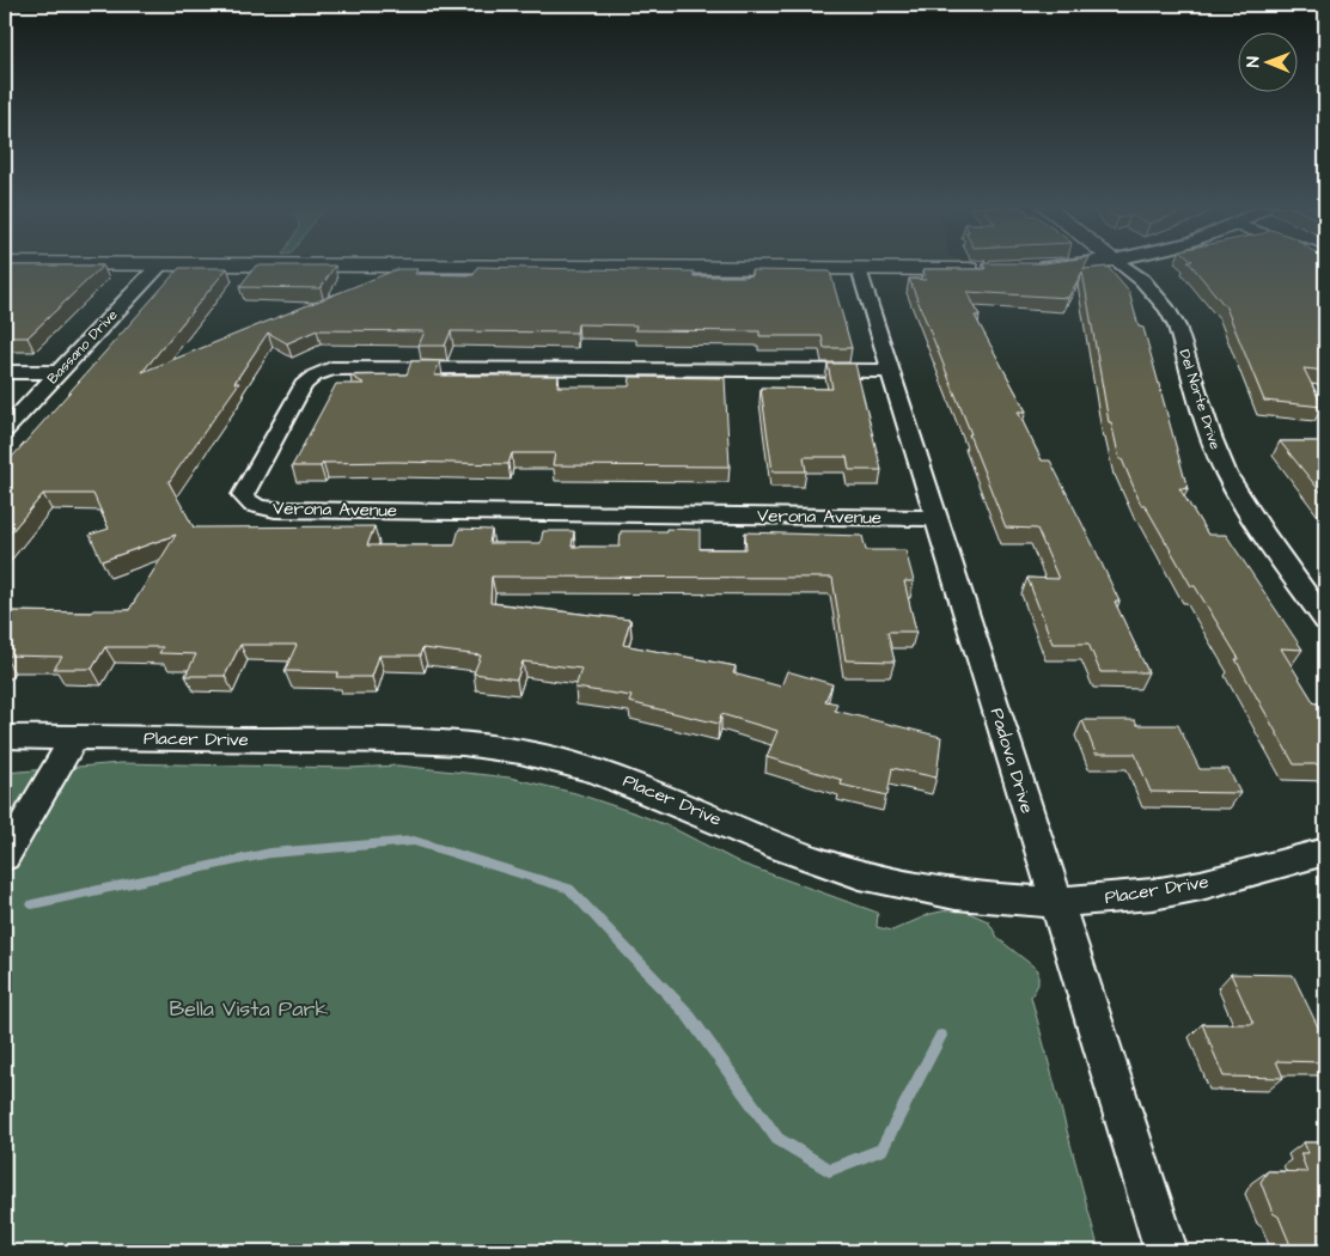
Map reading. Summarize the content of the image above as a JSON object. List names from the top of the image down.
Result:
{
  "streets": {
    "street": [
      "Bassano Drive",
      "Del Norte Drive",
      "Verona Avenue",
      "Placer Drive",
      "Padova Drive"
    ]
  },
  "crossings": [
    ["Verona Avenue", "Padova Drive"],
    ["Placer Drive", "Padova Drive"]
  ],
  "parks": ["Bella Vista Park"],
  "north": "left"
}
